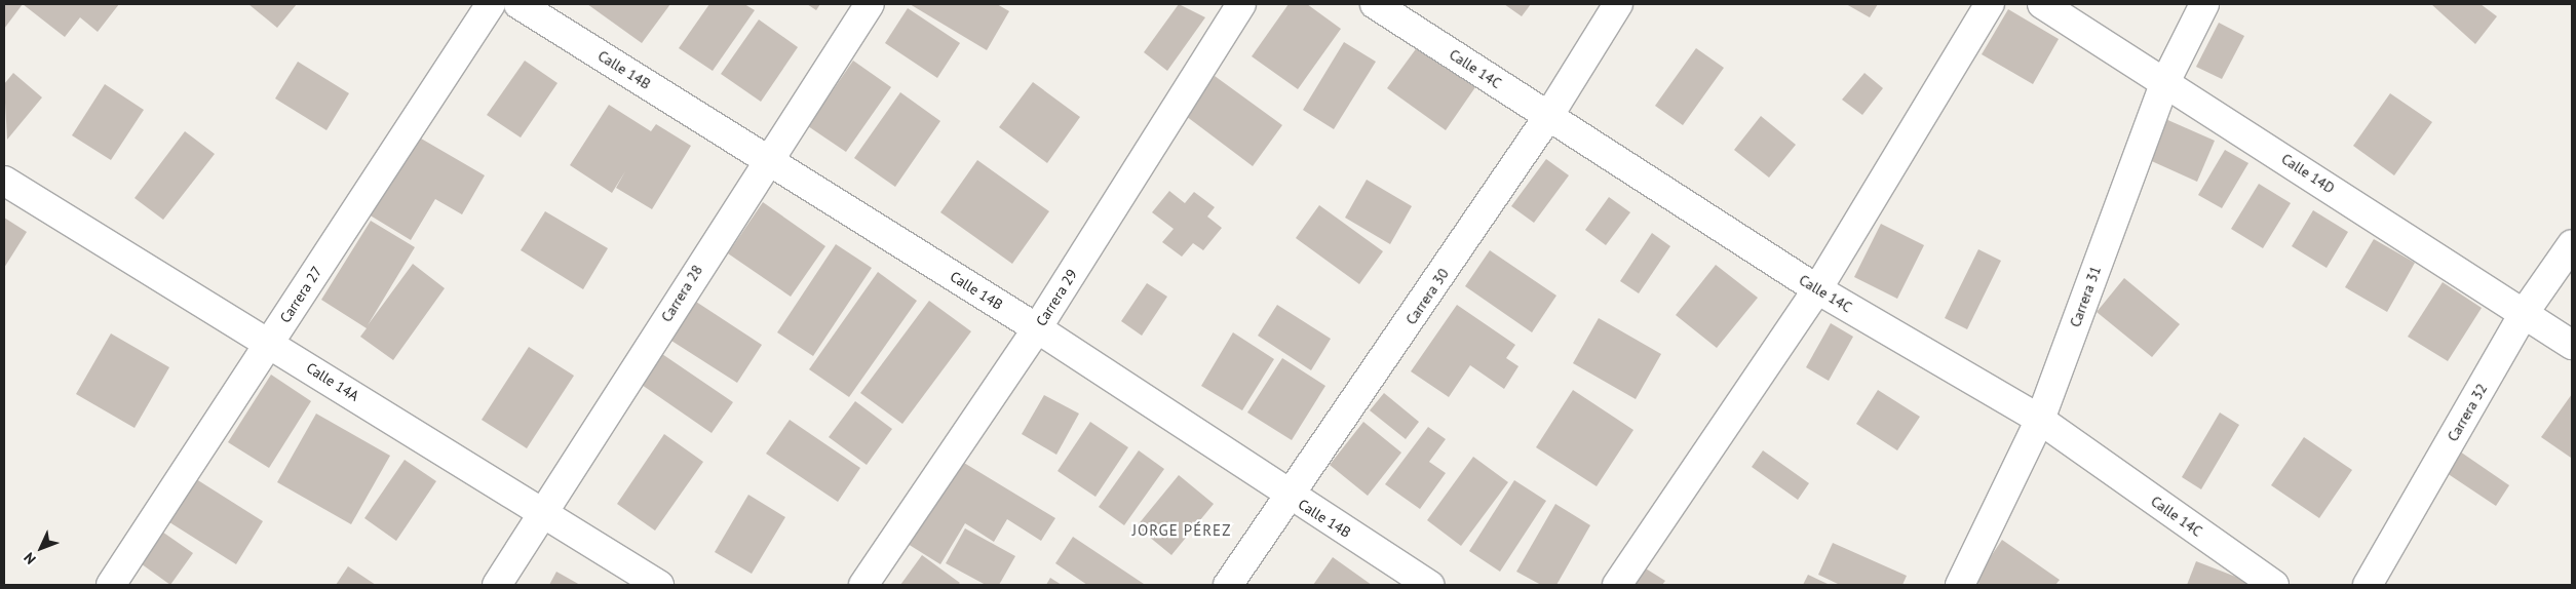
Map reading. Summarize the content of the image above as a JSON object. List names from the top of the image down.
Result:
{
  "streets": {
    "street": [
      "Calle 14C",
      "Calle 14B",
      "Calle 14D",
      "Carrera 28",
      "Carrera 27",
      "Carrera 30",
      "Carrera 31",
      "Carrera 29",
      "Calle 14A",
      "Carrera 32"
    ]
  },
  "crossings": [
    ["Calle 14C", "Carrera 30"],
    ["Calle 14C", "Carrera 31"],
    ["Calle 14B", "Carrera 28"],
    ["Calle 14B", "Carrera 30"],
    ["Calle 14B", "Carrera 29"],
    ["Calle 14D", "Carrera 31"],
    ["Calle 14D", "Carrera 32"],
    ["Carrera 28", "Calle 14A"],
    ["Carrera 27", "Calle 14A"]
  ],
  "districts": ["JORGE PÉREZ"],
  "north": "bottom left"
}
